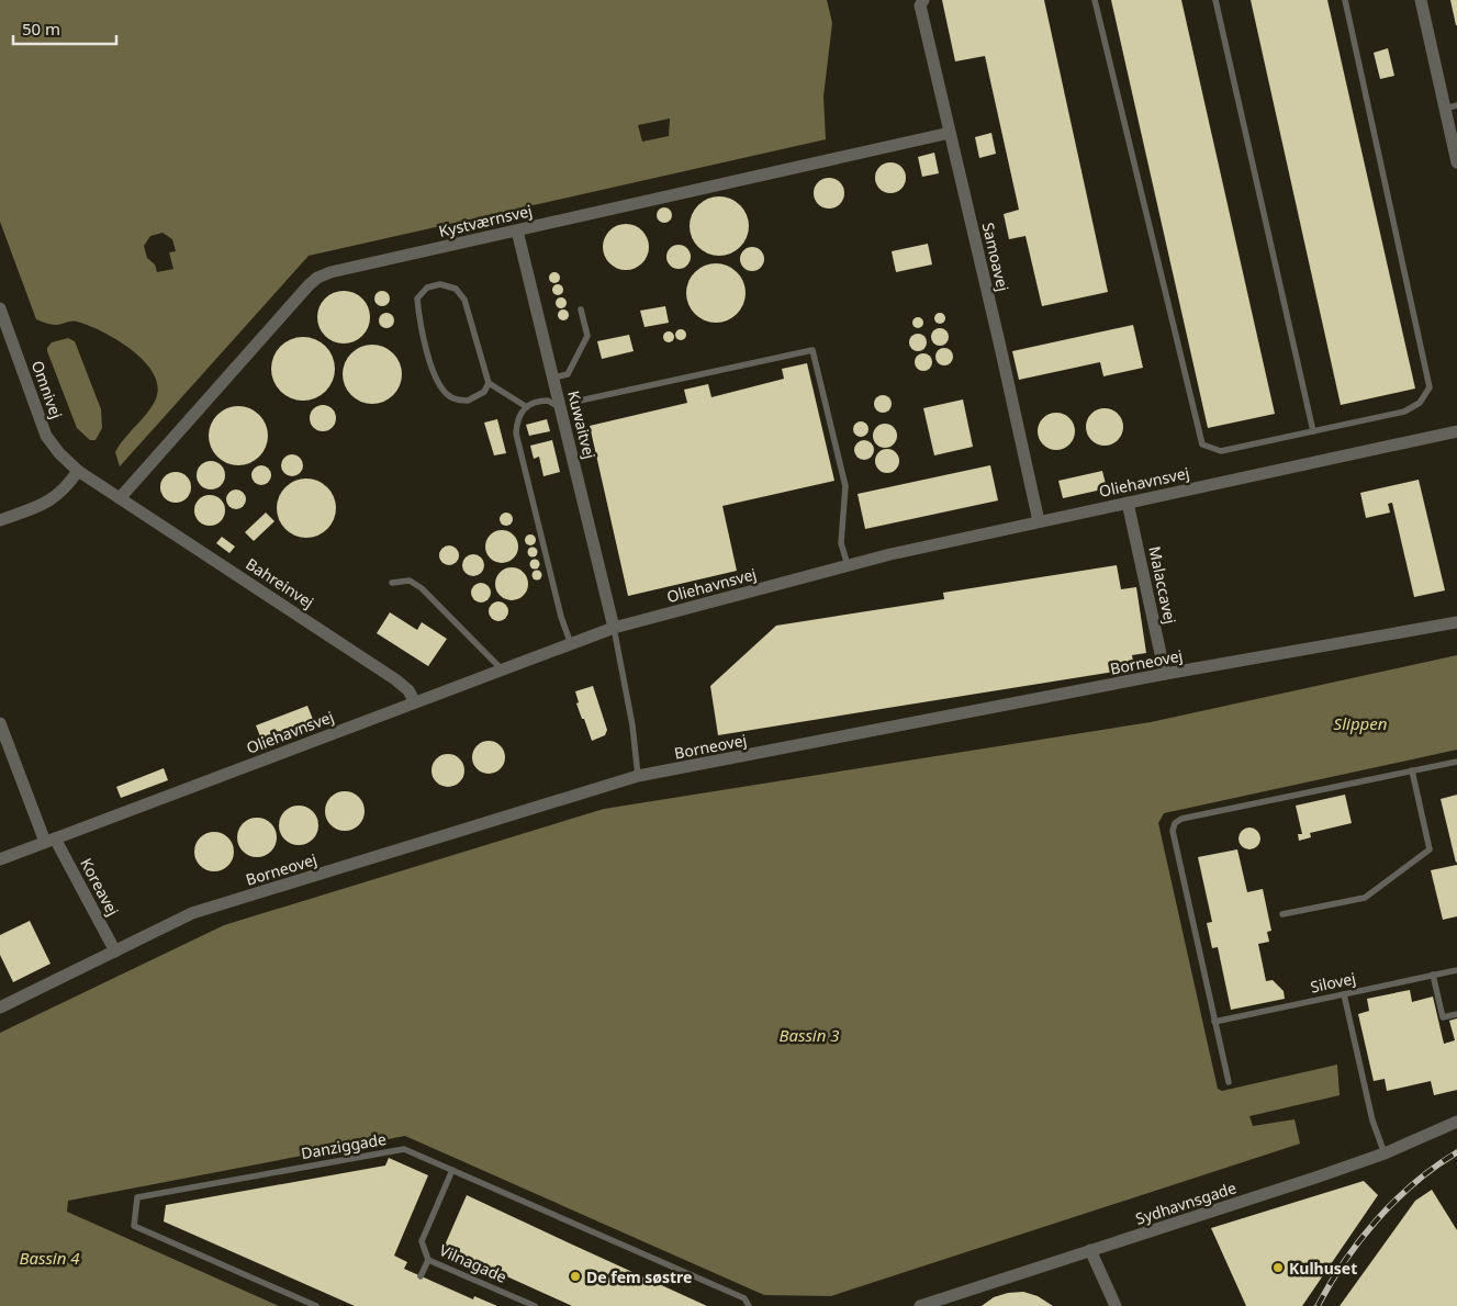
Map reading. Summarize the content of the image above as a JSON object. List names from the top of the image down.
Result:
{
  "streets": {
    "street": [
      "Kystværnsvej",
      "Samoavej",
      "Omnivej",
      "Kuwaitvej",
      "Oliehavnsvej",
      "Bahreinvej",
      "Malaccavej",
      "Borneovej",
      "Koreavej",
      "Sydhavnsgade"
    ],
    "lane": ["Silovej", "Danziggade", "Vilnagade"]
  },
  "crossings": [
    ["Kystværnsvej", "Samoavej"],
    ["Kystværnsvej", "Omnivej"],
    ["Kystværnsvej", "Kuwaitvej"],
    ["Kystværnsvej", "Bahreinvej"],
    ["Samoavej", "Oliehavnsvej"],
    ["Omnivej", "Bahreinvej"],
    ["Kuwaitvej", "Oliehavnsvej"],
    ["Oliehavnsvej", "Bahreinvej"],
    ["Oliehavnsvej", "Malaccavej"],
    ["Oliehavnsvej", "Koreavej"],
    ["Malaccavej", "Borneovej"],
    ["Borneovej", "Koreavej"],
    ["Danziggade", "Vilnagade"]
  ],
  "water": ["Slippen", "Bassin 3", "Bassin 4"],
  "places": ["Kulhuset", "De fem søstre"],
  "scale_bar": "50 m"
}
